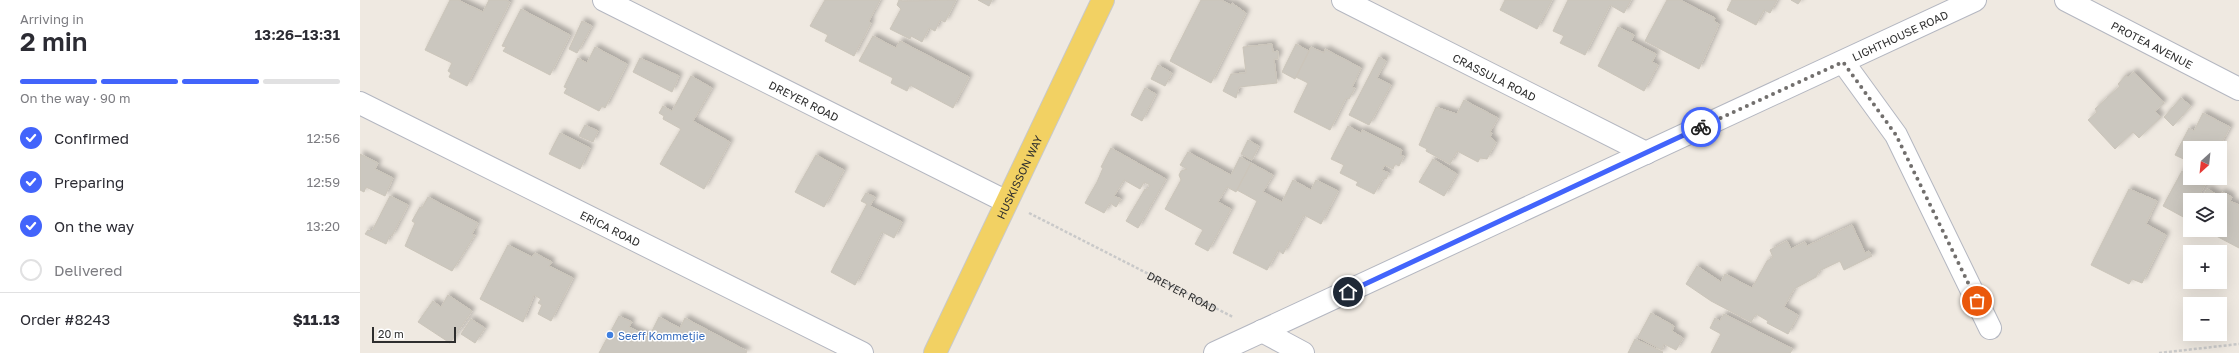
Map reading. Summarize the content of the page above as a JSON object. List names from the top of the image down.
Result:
{
  "streets": {
    "main road": ["HUSKISSON WAY"],
    "street": [
      "LIGHTHOUSE ROAD",
      "PROTEA AVENUE",
      "CRASSULA ROAD",
      "DREYER ROAD",
      "ERICA ROAD"
    ]
  },
  "crossings": [
    ["LIGHTHOUSE ROAD", "CRASSULA ROAD"],
    ["LIGHTHOUSE ROAD", "DREYER ROAD"],
    ["DREYER ROAD", "HUSKISSON WAY"]
  ],
  "places": ["Seeff Kommetjie"],
  "scale_bar": "20 m",
  "north": "bottom left",
  "page": {
    "heading": ["2 min", "Arriving in", "13:26–13:31"],
    "panel": ["Order #8243", "$11.13"],
    "bar": "On the way · 90 m",
    "list": [
      ["Confirmed", "12:56"],
      ["Preparing", "12:59"],
      ["On the way", "13:20"],
      "Delivered"
    ],
    "map_buttons": ["+", "−"],
    "scale": "20 m"
  }
}
